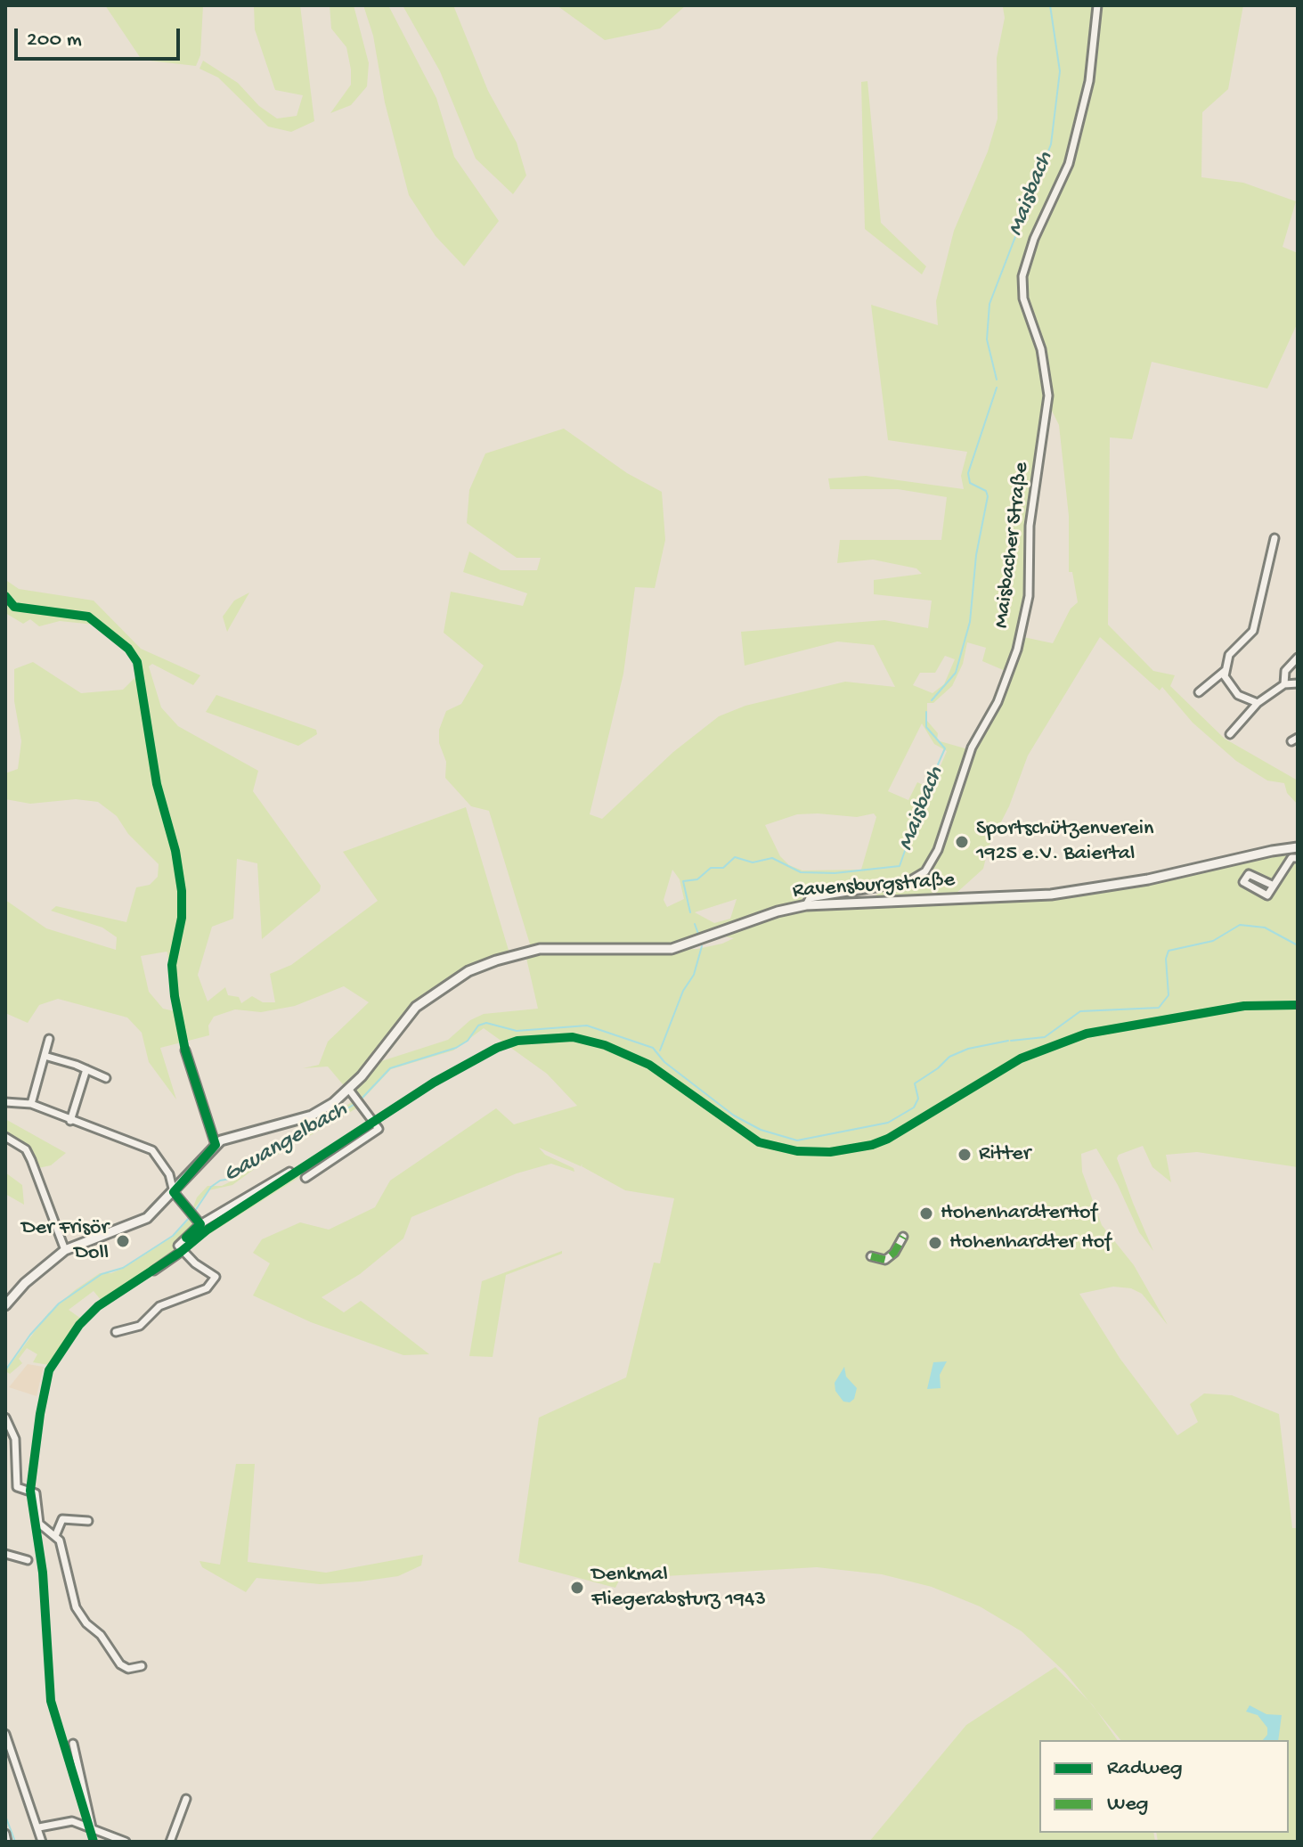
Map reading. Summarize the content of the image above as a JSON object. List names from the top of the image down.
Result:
{
  "streets": {
    "main road": ["Ravensburgstraße"],
    "street": ["Maisbacher Straße"]
  },
  "crossings": [
    ["Maisbacher Straße", "Ravensburgstraße"]
  ],
  "water": ["Maisbach", "Gauangelbach"],
  "places": [
    "Sportschützenverein 1925 e.V. Baiertal",
    "Ritter",
    "HohenhardterHof",
    "Der Frisör Doll",
    "Hohenhardter Hof",
    "Denkmal Fliegerabsturz 1943"
  ],
  "legend": ["Radweg", "Weg"],
  "scale_bar": "200 m"
}
